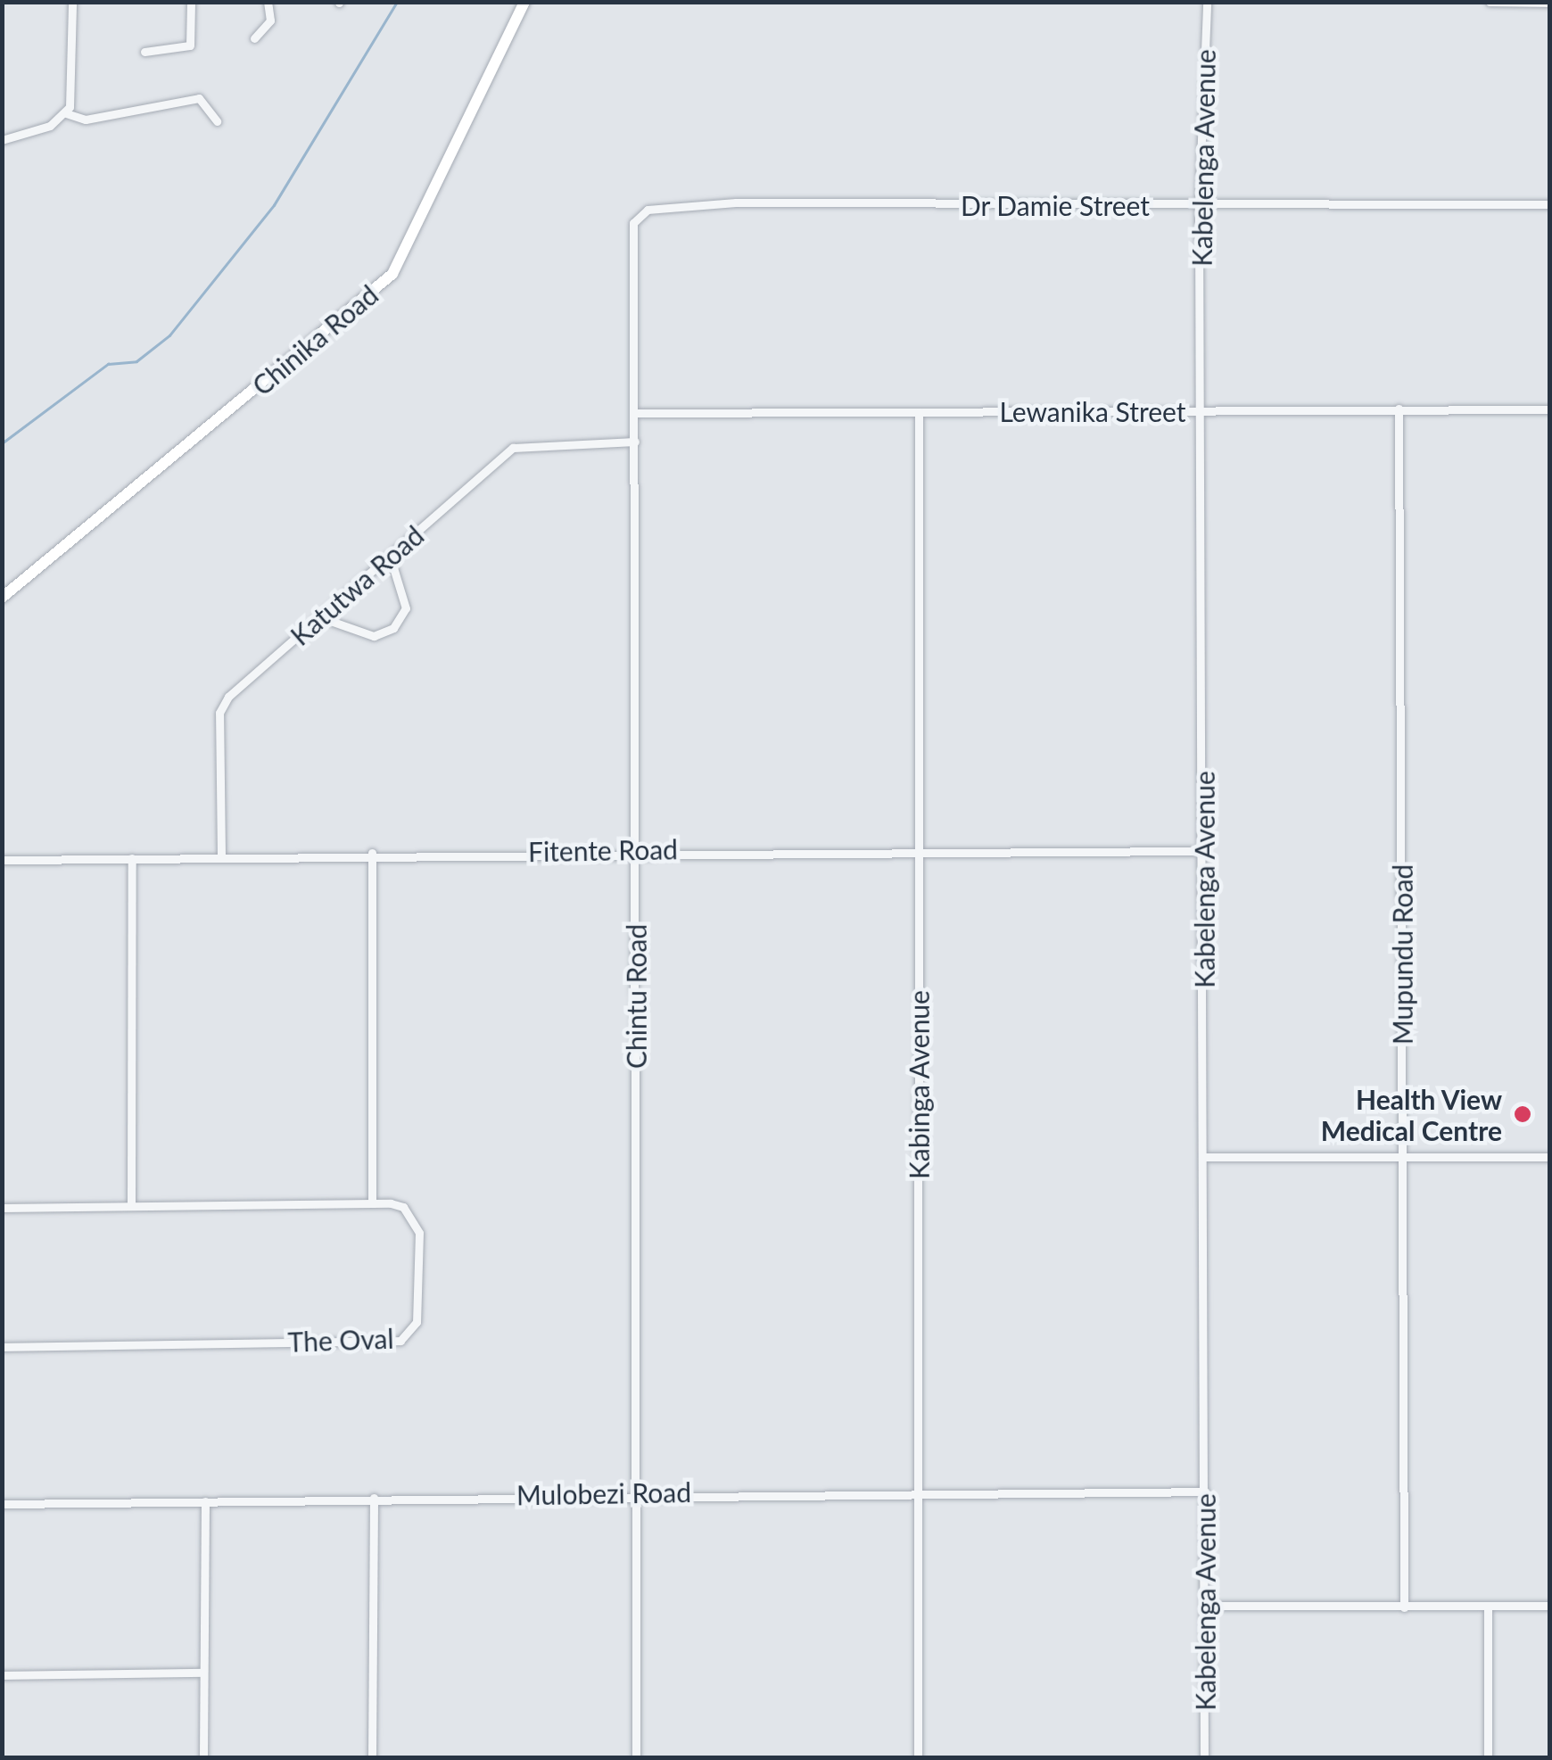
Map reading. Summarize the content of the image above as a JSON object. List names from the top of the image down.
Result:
{
  "streets": {
    "main road": ["Chinika Road"],
    "street": [
      "Kabelenga Avenue",
      "Dr Damie Street",
      "Lewanika Street",
      "Katutwa Road",
      "Fitente Road",
      "Mupundu Road",
      "Chintu Road",
      "Kabinga Avenue",
      "The Oval",
      "Mulobezi Road"
    ]
  },
  "crossings": [
    ["Kabelenga Avenue", "Dr Damie Street"],
    ["Kabelenga Avenue", "Lewanika Street"],
    ["Kabelenga Avenue", "Fitente Road"],
    ["Kabelenga Avenue", "Mulobezi Road"],
    ["Dr Damie Street", "Chintu Road"],
    ["Lewanika Street", "Mupundu Road"],
    ["Lewanika Street", "Chintu Road"],
    ["Lewanika Street", "Kabinga Avenue"],
    ["Katutwa Road", "Fitente Road"],
    ["Katutwa Road", "Chintu Road"],
    ["Fitente Road", "Chintu Road"],
    ["Fitente Road", "Kabinga Avenue"],
    ["Chintu Road", "Mulobezi Road"],
    ["Kabinga Avenue", "Mulobezi Road"]
  ],
  "places": ["Health View Medical Centre"]
}
